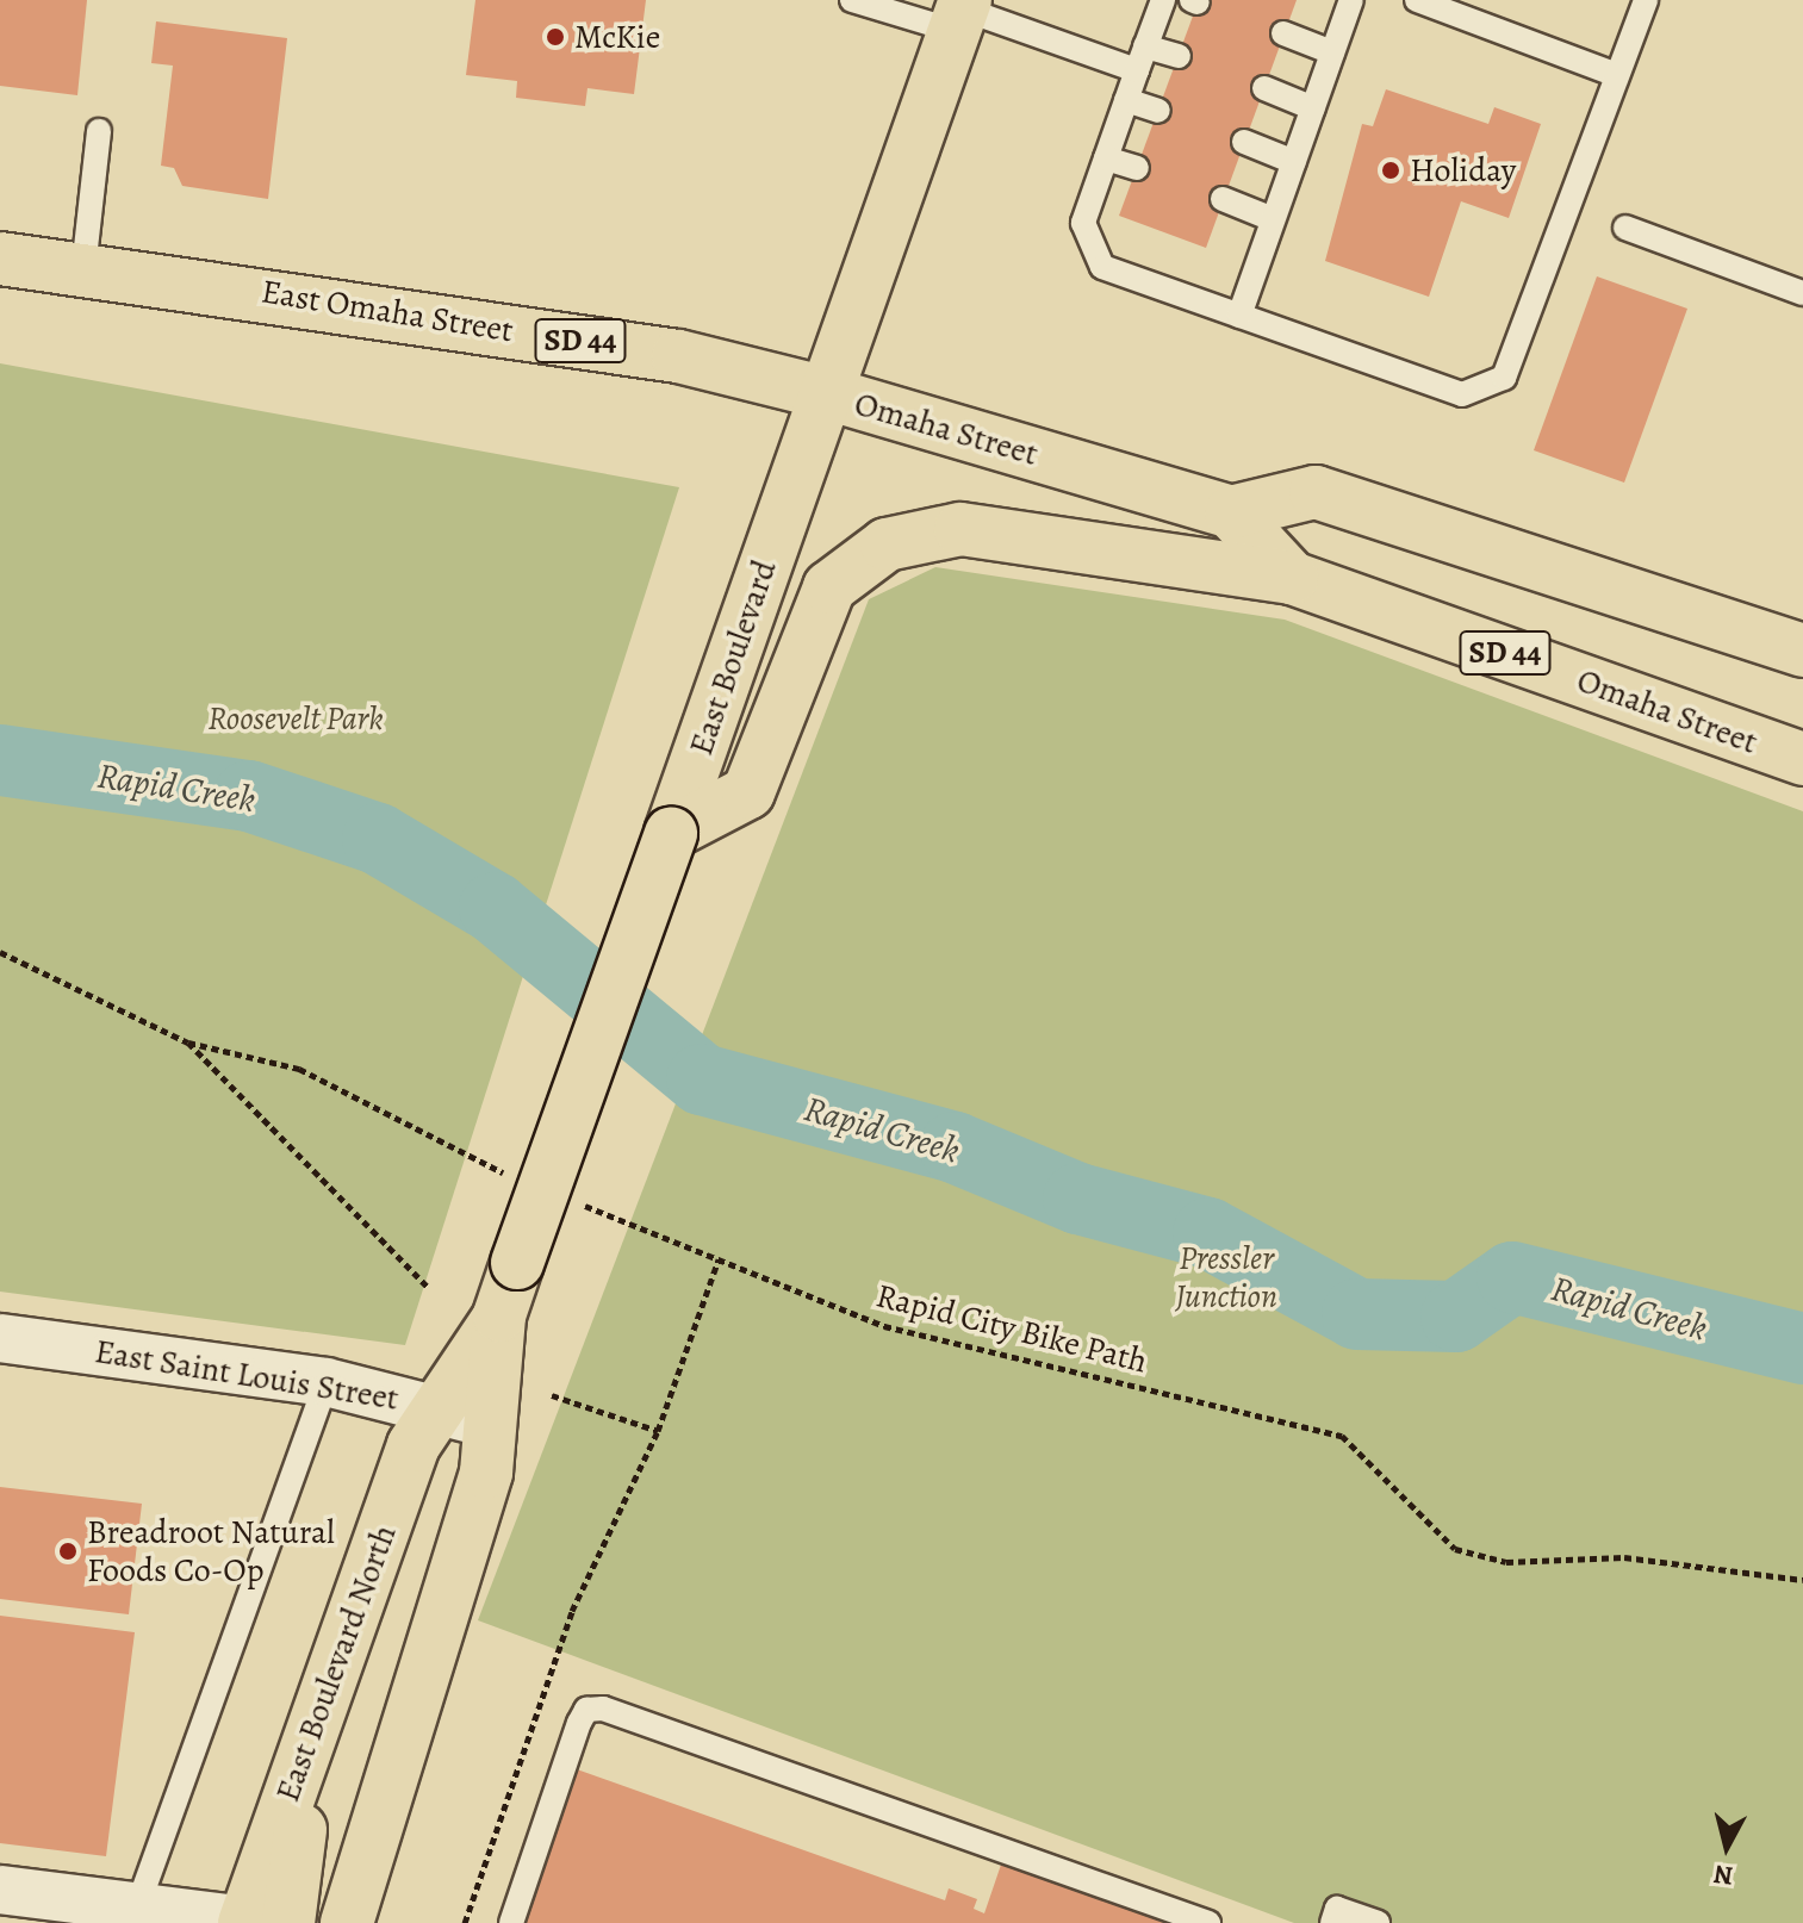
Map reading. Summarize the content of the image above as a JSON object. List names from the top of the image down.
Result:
{
  "streets": {
    "main road": [
      "East Omaha Street",
      "SD 44",
      "Omaha Street",
      "East Boulevard",
      "East Boulevard North"
    ],
    "street": ["East Saint Louis Street"],
    "path": ["Rapid City Bike Path"]
  },
  "crossings": [
    ["East Omaha Street", "Omaha Street"],
    ["East Omaha Street", "East Boulevard"],
    ["Omaha Street", "East Boulevard"],
    ["East Boulevard", "East Saint Louis Street"],
    ["East Boulevard", "East Boulevard North"],
    ["East Saint Louis Street", "East Boulevard North"]
  ],
  "water": ["Rapid Creek"],
  "parks": ["Roosevelt Park", "Pressler Junction"],
  "places": ["McKie", "Holiday", "Breadroot Natural Foods Co-Op"],
  "north": "bottom"
}
